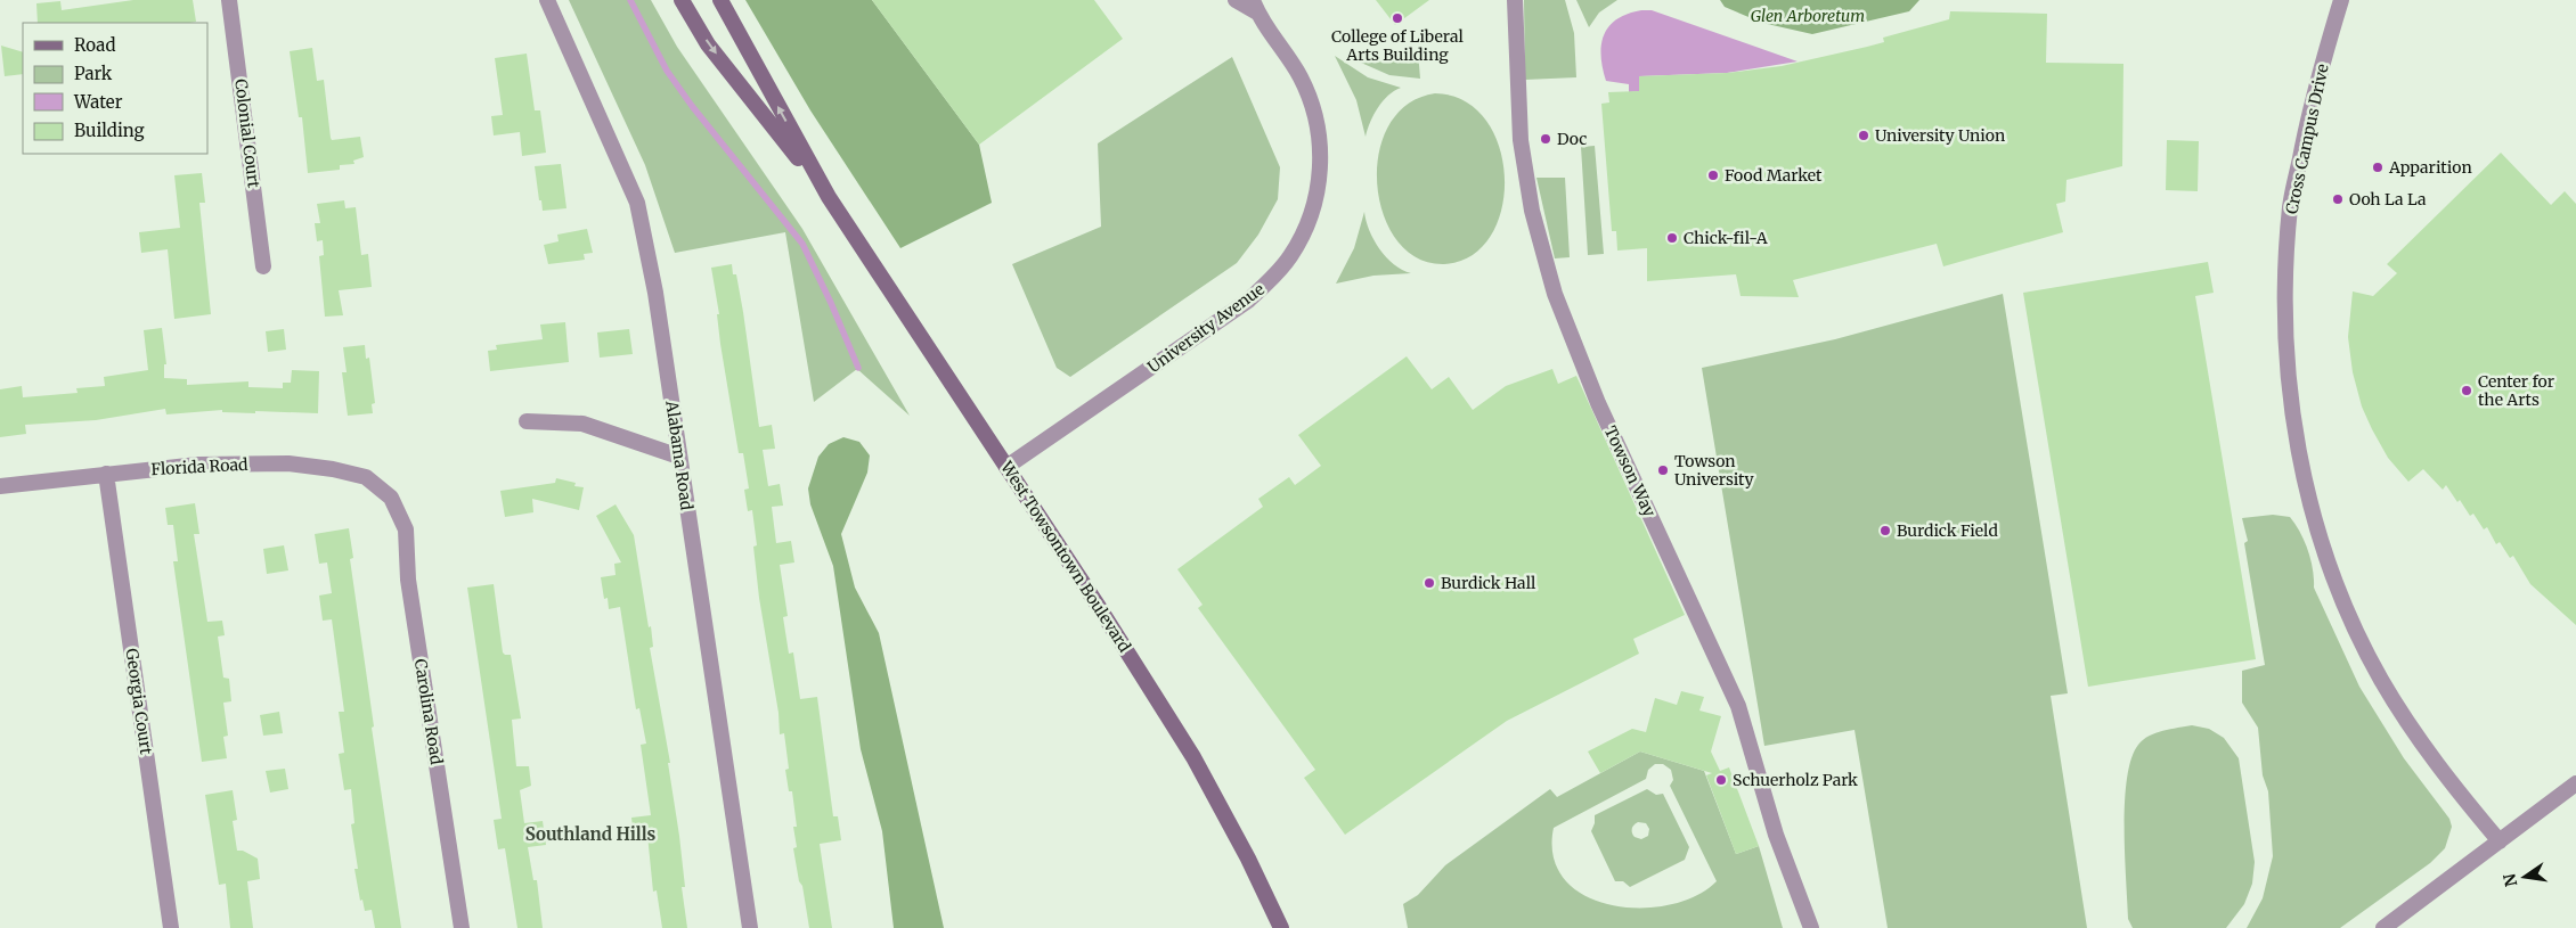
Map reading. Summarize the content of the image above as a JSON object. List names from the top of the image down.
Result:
{
  "streets": {
    "main road": ["West Towsontown Boulevard"],
    "street": [
      "Colonial Court",
      "Cross Campus Drive",
      "University Avenue",
      "Alabama Road",
      "Florida Road",
      "Towson Way",
      "Georgia Court",
      "Carolina Road"
    ]
  },
  "crossings": [
    ["University Avenue", "West Towsontown Boulevard"],
    ["Florida Road", "Georgia Court"],
    ["Florida Road", "Carolina Road"]
  ],
  "districts": ["Southland Hills"],
  "parks": ["Glen Arboretum"],
  "places": [
    "College of Liberal Arts Building",
    "University Union",
    "Doc",
    "Apparition",
    "Food Market",
    "Ooh La La",
    "Chick-fil-A",
    "Center for the Arts",
    "Towson University",
    "Burdick Field",
    "Burdick Hall",
    "Schuerholz Park"
  ],
  "legend": [
    "Road",
    "Park",
    "Water",
    "Building"
  ],
  "north": "left"
}
